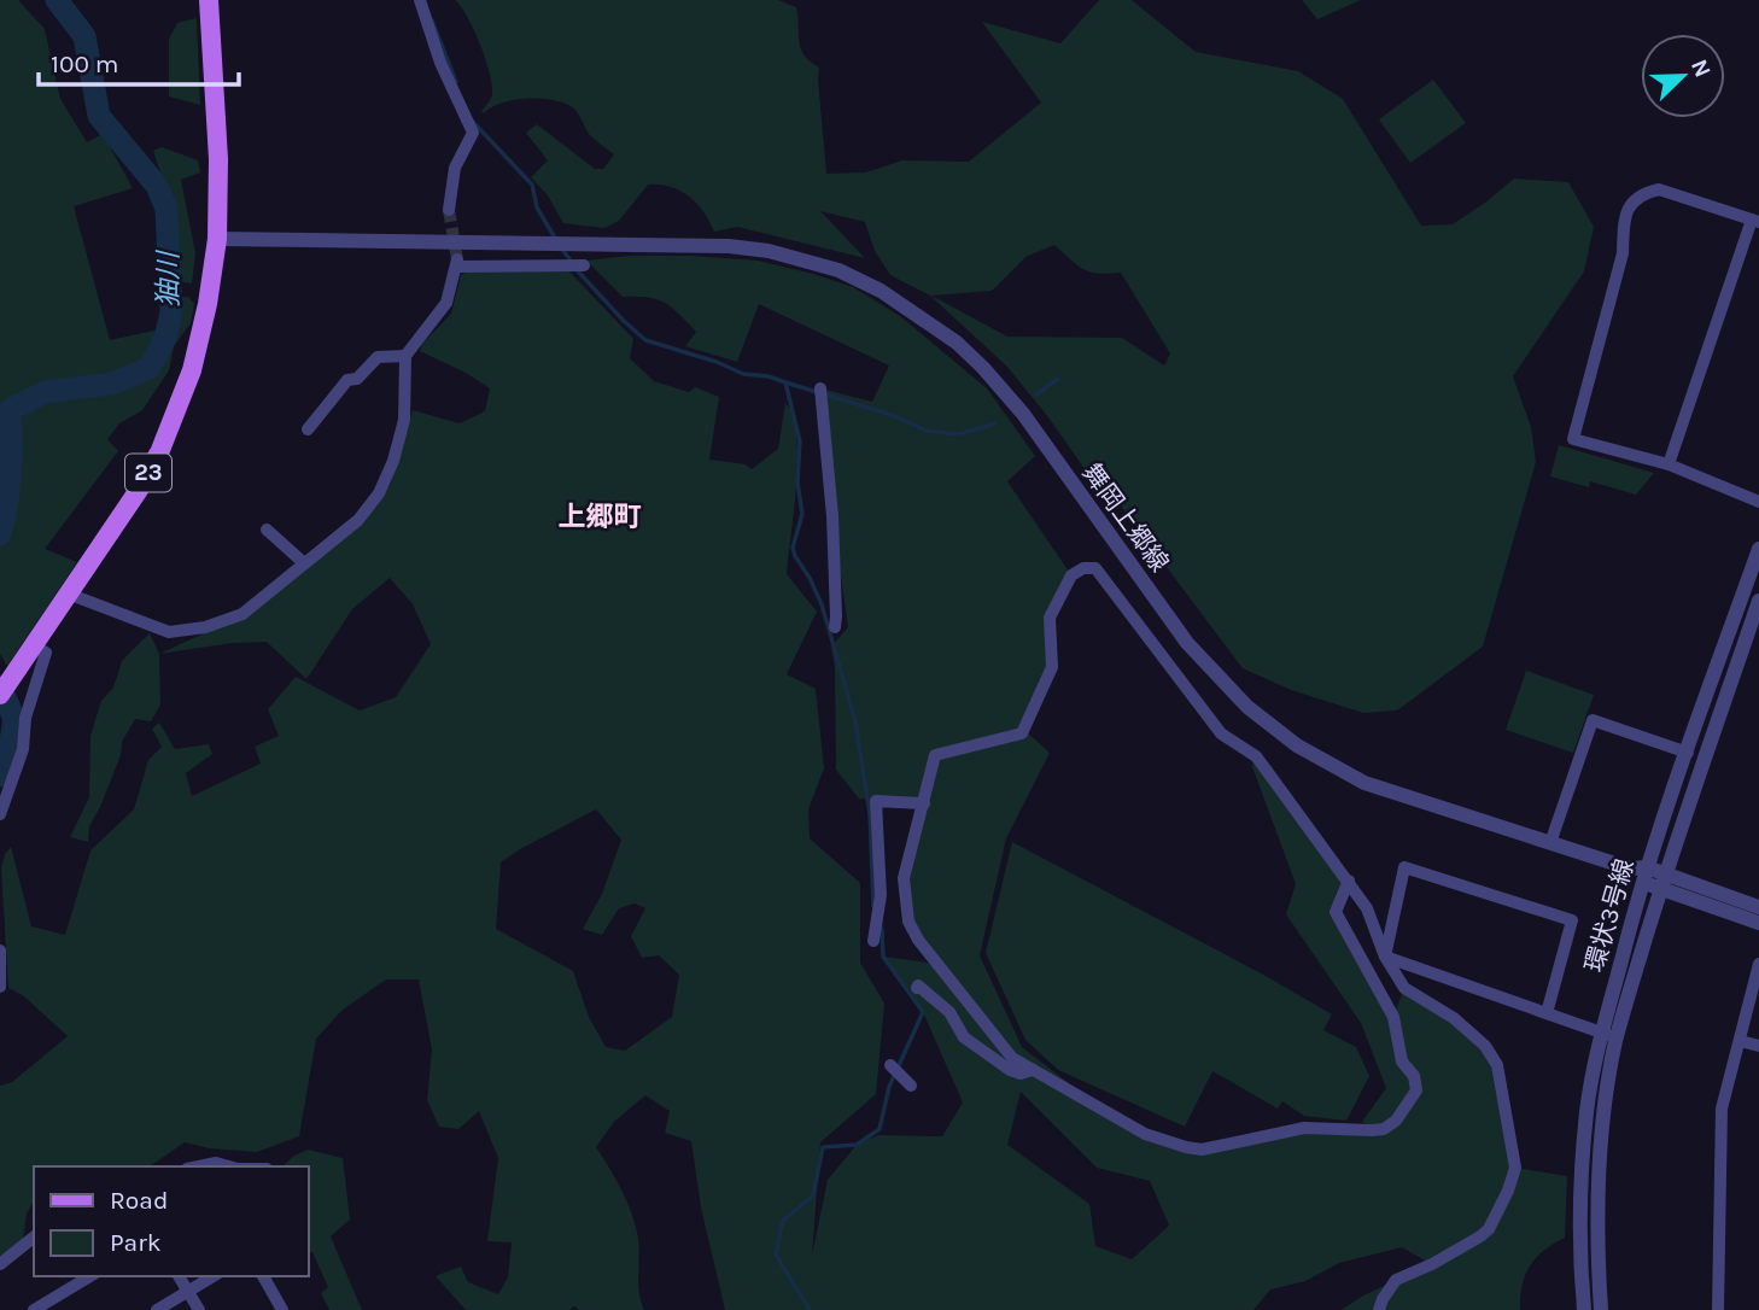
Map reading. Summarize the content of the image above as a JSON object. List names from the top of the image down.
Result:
{
  "streets": {
    "main road": ["23"],
    "street": ["舞岡上郷線", "環状3号線"]
  },
  "crossings": [
    ["23", "舞岡上郷線"],
    ["舞岡上郷線", "環状3号線"]
  ],
  "districts": ["上郷町"],
  "water": ["㹨川"],
  "legend": ["Road", "Park"],
  "scale_bar": "100 m",
  "north": "top right"
}
